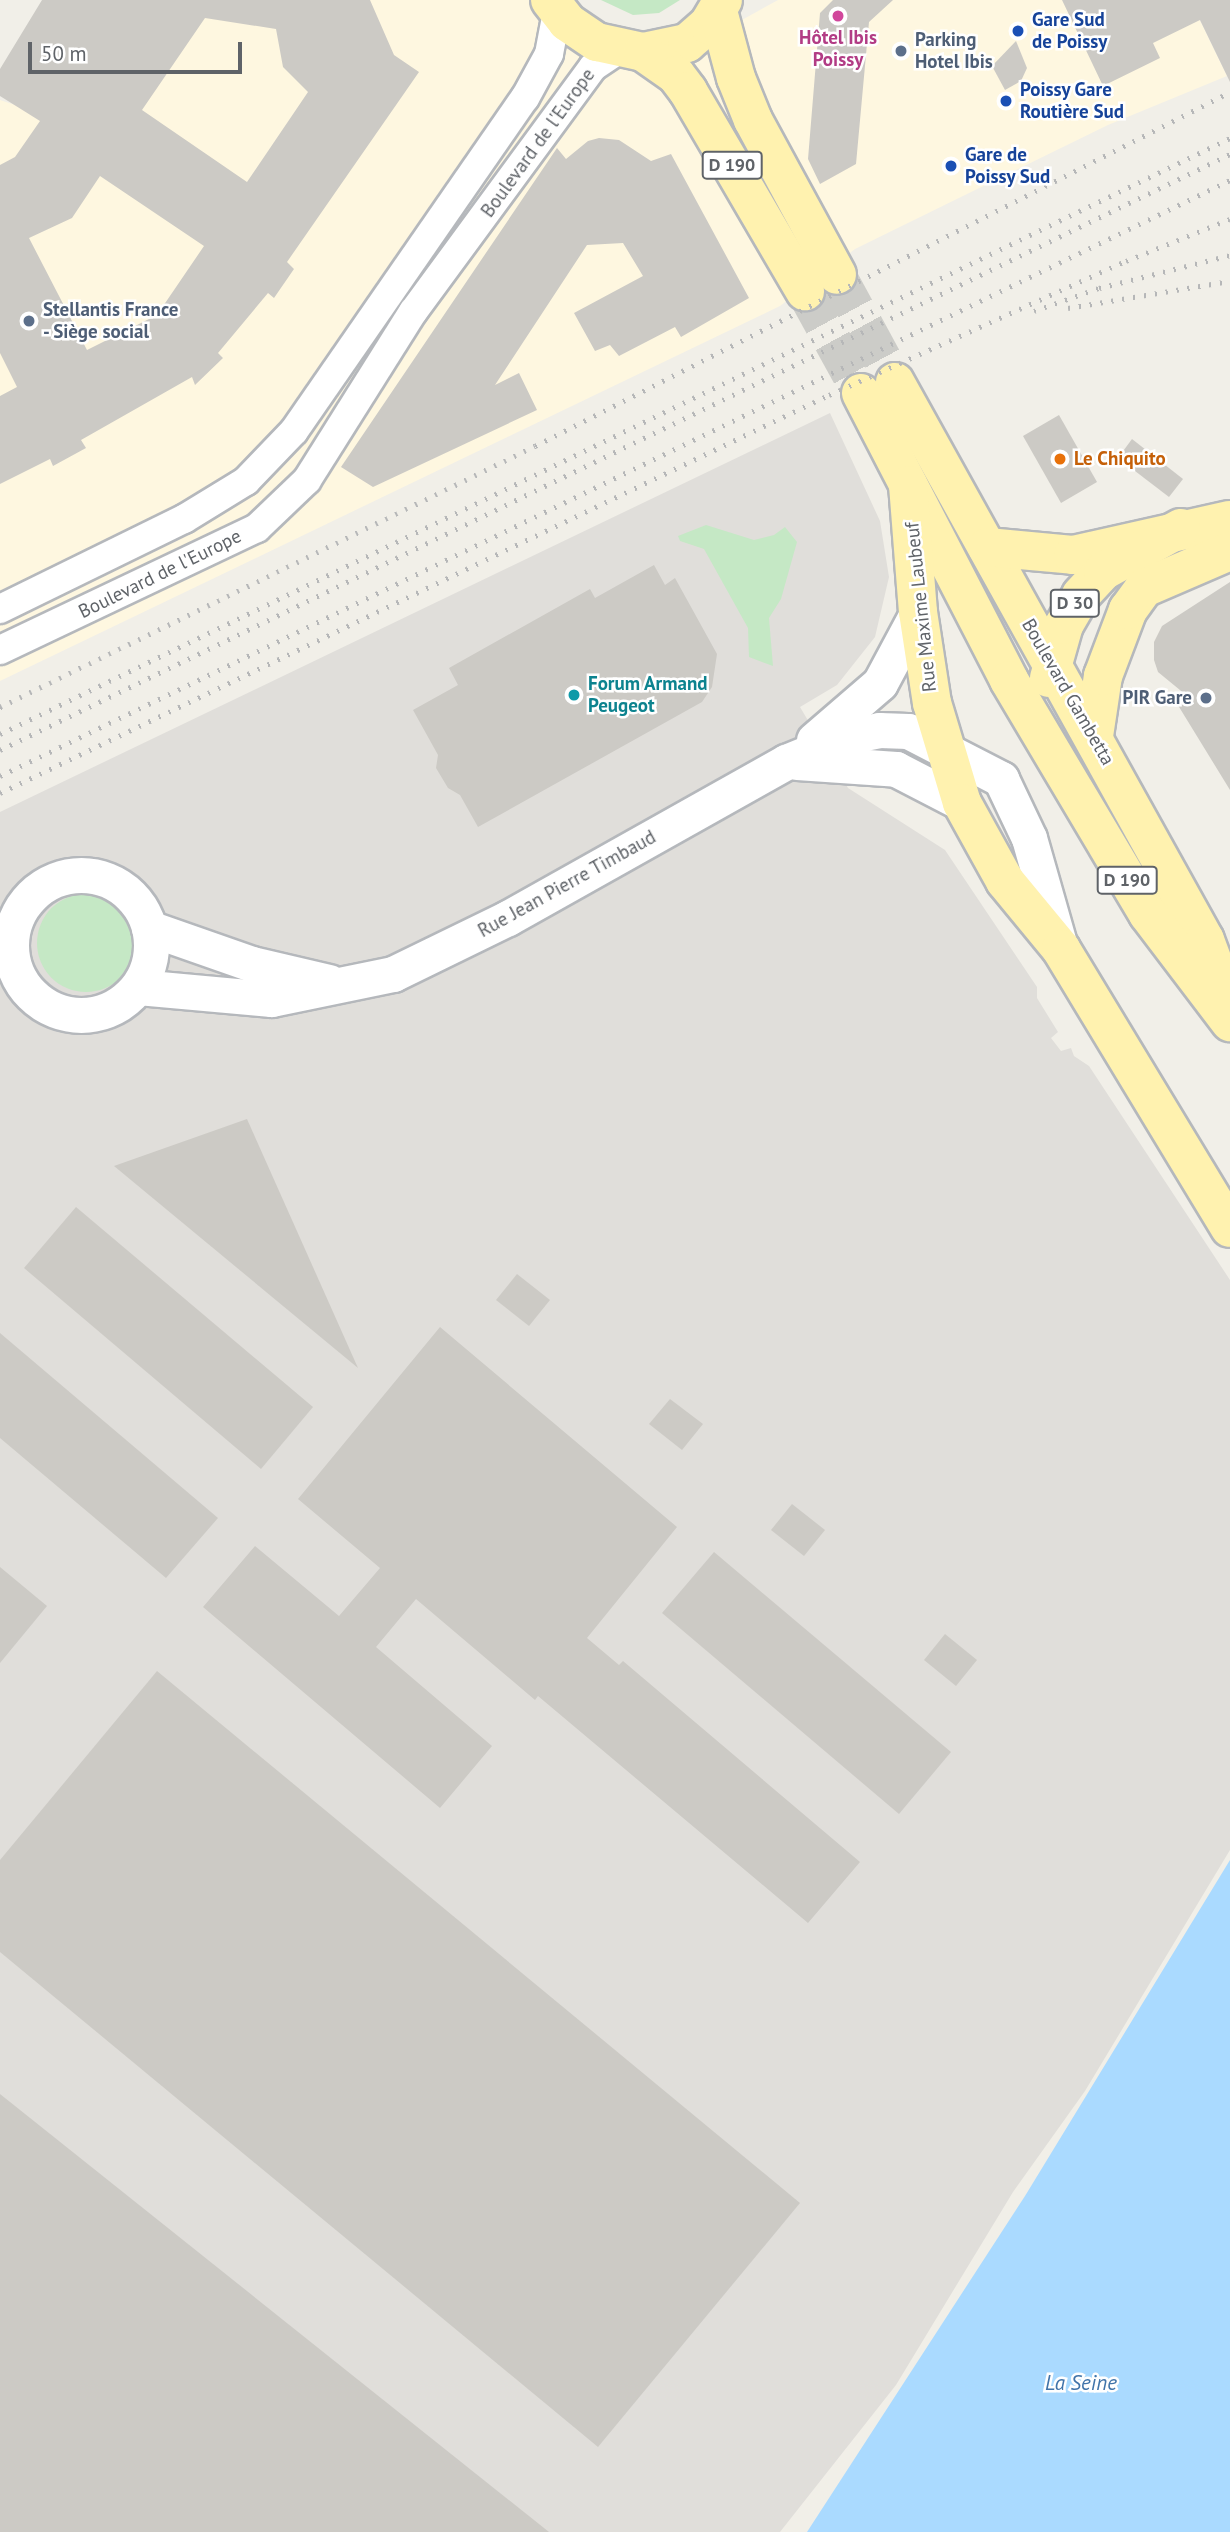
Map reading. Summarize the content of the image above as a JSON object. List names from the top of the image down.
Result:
{
  "streets": {
    "main road": [
      "D 190",
      "D 30",
      "Rue Maxime Laubeuf",
      "Boulevard Gambetta"
    ],
    "street": ["Boulevard de l'Europe", "Rue Jean Pierre Timbaud"]
  },
  "crossings": [
    ["Boulevard de l'Europe", "D 190"],
    ["D 190", "D 30"],
    ["D 190", "Rue Maxime Laubeuf"],
    ["D 190", "Boulevard Gambetta"],
    ["D 30", "Boulevard Gambetta"],
    ["Rue Maxime Laubeuf", "Boulevard Gambetta"],
    ["Rue Maxime Laubeuf", "Rue Jean Pierre Timbaud"]
  ],
  "water": ["La Seine"],
  "places": [
    "Hôtel Ibis Poissy",
    "Gare Sud de Poissy",
    "Parking Hotel Ibis",
    "Poissy Gare Routière Sud",
    "Gare de Poissy Sud",
    "Stellantis France - Siège social",
    "Le Chiquito",
    "Forum Armand Peugeot",
    "PIR Gare"
  ],
  "scale_bar": "50 m"
}
